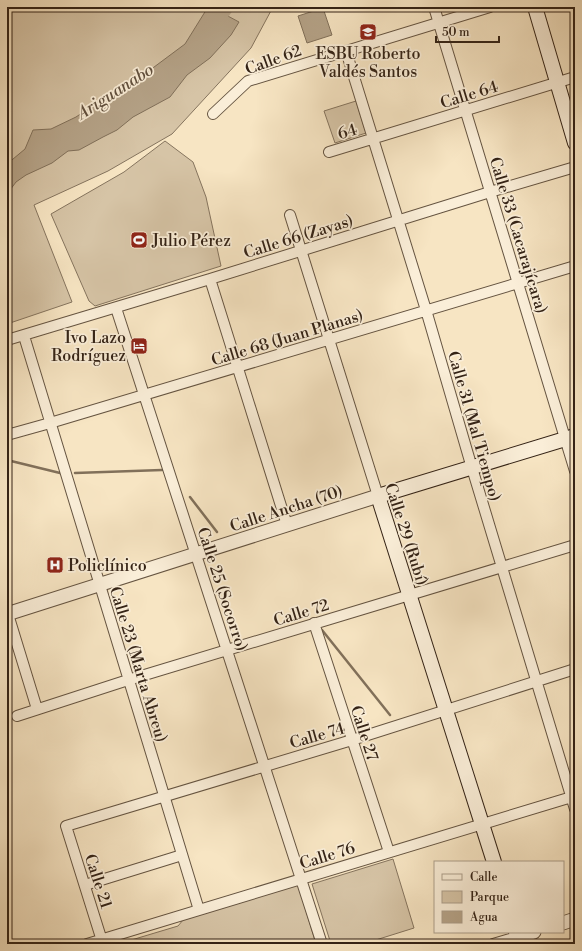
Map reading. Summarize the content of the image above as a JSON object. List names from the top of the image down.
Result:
{
  "streets": {
    "main road": ["Calle Ancha (70)", "Calle 29 (Rubí)"],
    "street": [
      "Calle 62",
      "Calle 64",
      "64",
      "Calle 33 (Cacarajícara)",
      "Calle 66 (Zayas)",
      "Calle 68 (Juan Planas)",
      "Calle 31 (Mal Tiempo)",
      "Calle 25 (Socorro)",
      "Calle 72",
      "Calle 23 (Marta Abreu)",
      "Calle 27",
      "Calle 74",
      "Calle 76",
      "Calle 21"
    ]
  },
  "crossings": [
    ["Calle 62", "Calle 33 (Cacarajícara)"],
    ["Calle 62", "Calle 31 (Mal Tiempo)"],
    ["Calle 64", "64"],
    ["Calle 64", "Calle 33 (Cacarajícara)"],
    ["Calle 64", "Calle 31 (Mal Tiempo)"],
    ["64", "Calle 31 (Mal Tiempo)"],
    ["Calle 33 (Cacarajícara)", "Calle 66 (Zayas)"],
    ["Calle 33 (Cacarajícara)", "Calle 68 (Juan Planas)"],
    ["Calle 33 (Cacarajícara)", "Calle Ancha (70)"],
    ["Calle 66 (Zayas)", "Calle 31 (Mal Tiempo)"],
    ["Calle 66 (Zayas)", "Calle 29 (Rubí)"],
    ["Calle 66 (Zayas)", "Calle 25 (Socorro)"],
    ["Calle 66 (Zayas)", "Calle 23 (Marta Abreu)"],
    ["Calle 68 (Juan Planas)", "Calle 31 (Mal Tiempo)"],
    ["Calle 68 (Juan Planas)", "Calle 29 (Rubí)"],
    ["Calle 68 (Juan Planas)", "Calle 25 (Socorro)"],
    ["Calle 68 (Juan Planas)", "Calle 23 (Marta Abreu)"],
    ["Calle 31 (Mal Tiempo)", "Calle Ancha (70)"],
    ["Calle 31 (Mal Tiempo)", "Calle 72"],
    ["Calle 31 (Mal Tiempo)", "Calle 74"],
    ["Calle 31 (Mal Tiempo)", "Calle 76"],
    ["Calle Ancha (70)", "Calle 29 (Rubí)"],
    ["Calle Ancha (70)", "Calle 25 (Socorro)"],
    ["Calle Ancha (70)", "Calle 23 (Marta Abreu)"],
    ["Calle 29 (Rubí)", "Calle 72"],
    ["Calle 29 (Rubí)", "Calle 74"],
    ["Calle 29 (Rubí)", "Calle 76"],
    ["Calle 25 (Socorro)", "Calle 72"],
    ["Calle 25 (Socorro)", "Calle 74"],
    ["Calle 25 (Socorro)", "Calle 76"],
    ["Calle 72", "Calle 23 (Marta Abreu)"],
    ["Calle 72", "Calle 27"],
    ["Calle 23 (Marta Abreu)", "Calle 74"],
    ["Calle 23 (Marta Abreu)", "Calle 76"],
    ["Calle 27", "Calle 74"],
    ["Calle 27", "Calle 76"],
    ["Calle 74", "Calle 21"],
    ["Calle 76", "Calle 21"]
  ],
  "water": ["Ariguanabo"],
  "places": {
    "school or university": ["ESBU Roberto Valdés Santos"],
    "sports": ["Julio Pérez"],
    "hotel": ["Ivo Lazo Rodríguez"],
    "hospital": ["Policlínico"]
  },
  "legend": ["Calle", "Parque", "Agua"],
  "scale_bar": "50 m"
}
